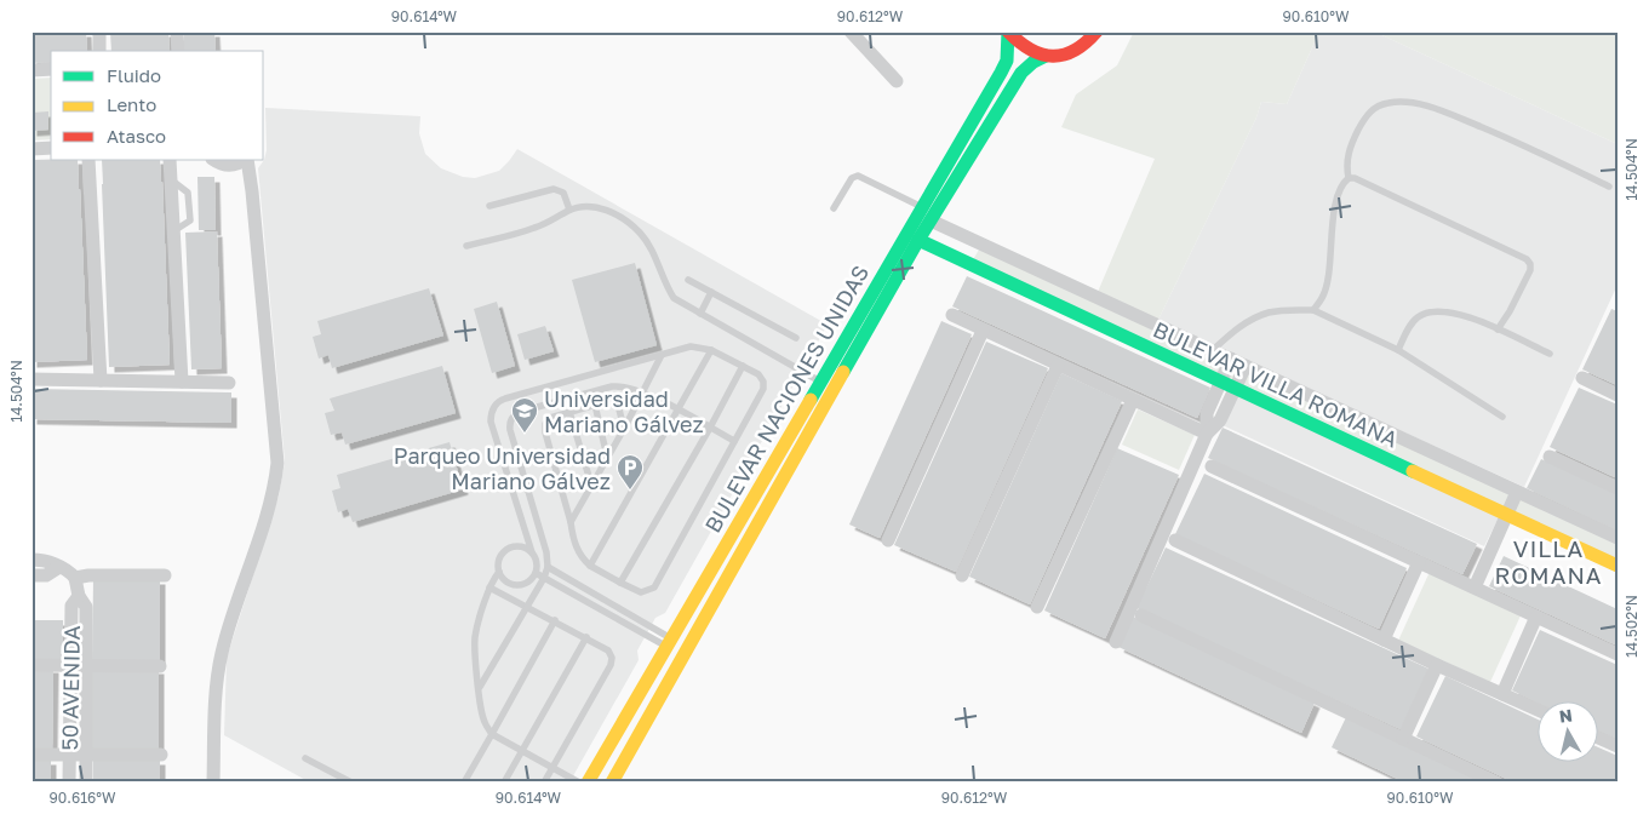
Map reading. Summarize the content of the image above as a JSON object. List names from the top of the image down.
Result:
{
  "streets": {
    "main road": ["BULEVAR VILLA ROMANA", "BULEVAR NACIONES UNIDAS"],
    "street": ["50 AVENIDA"]
  },
  "crossings": [
    ["BULEVAR VILLA ROMANA", "BULEVAR NACIONES UNIDAS"]
  ],
  "districts": ["VILLA ROMANA"],
  "places": {
    "school or university": ["Universidad Mariano Gálvez"],
    "parking": ["Parqueo Universidad Mariano Gálvez"]
  },
  "legend": ["Fluido", "Lento", "Atasco"],
  "north": "top",
  "coordinates": [
    "90.614°W",
    "90.612°W",
    "90.610°W",
    "14.504°N",
    "14.502°N",
    "90.616°W"
  ]
}
